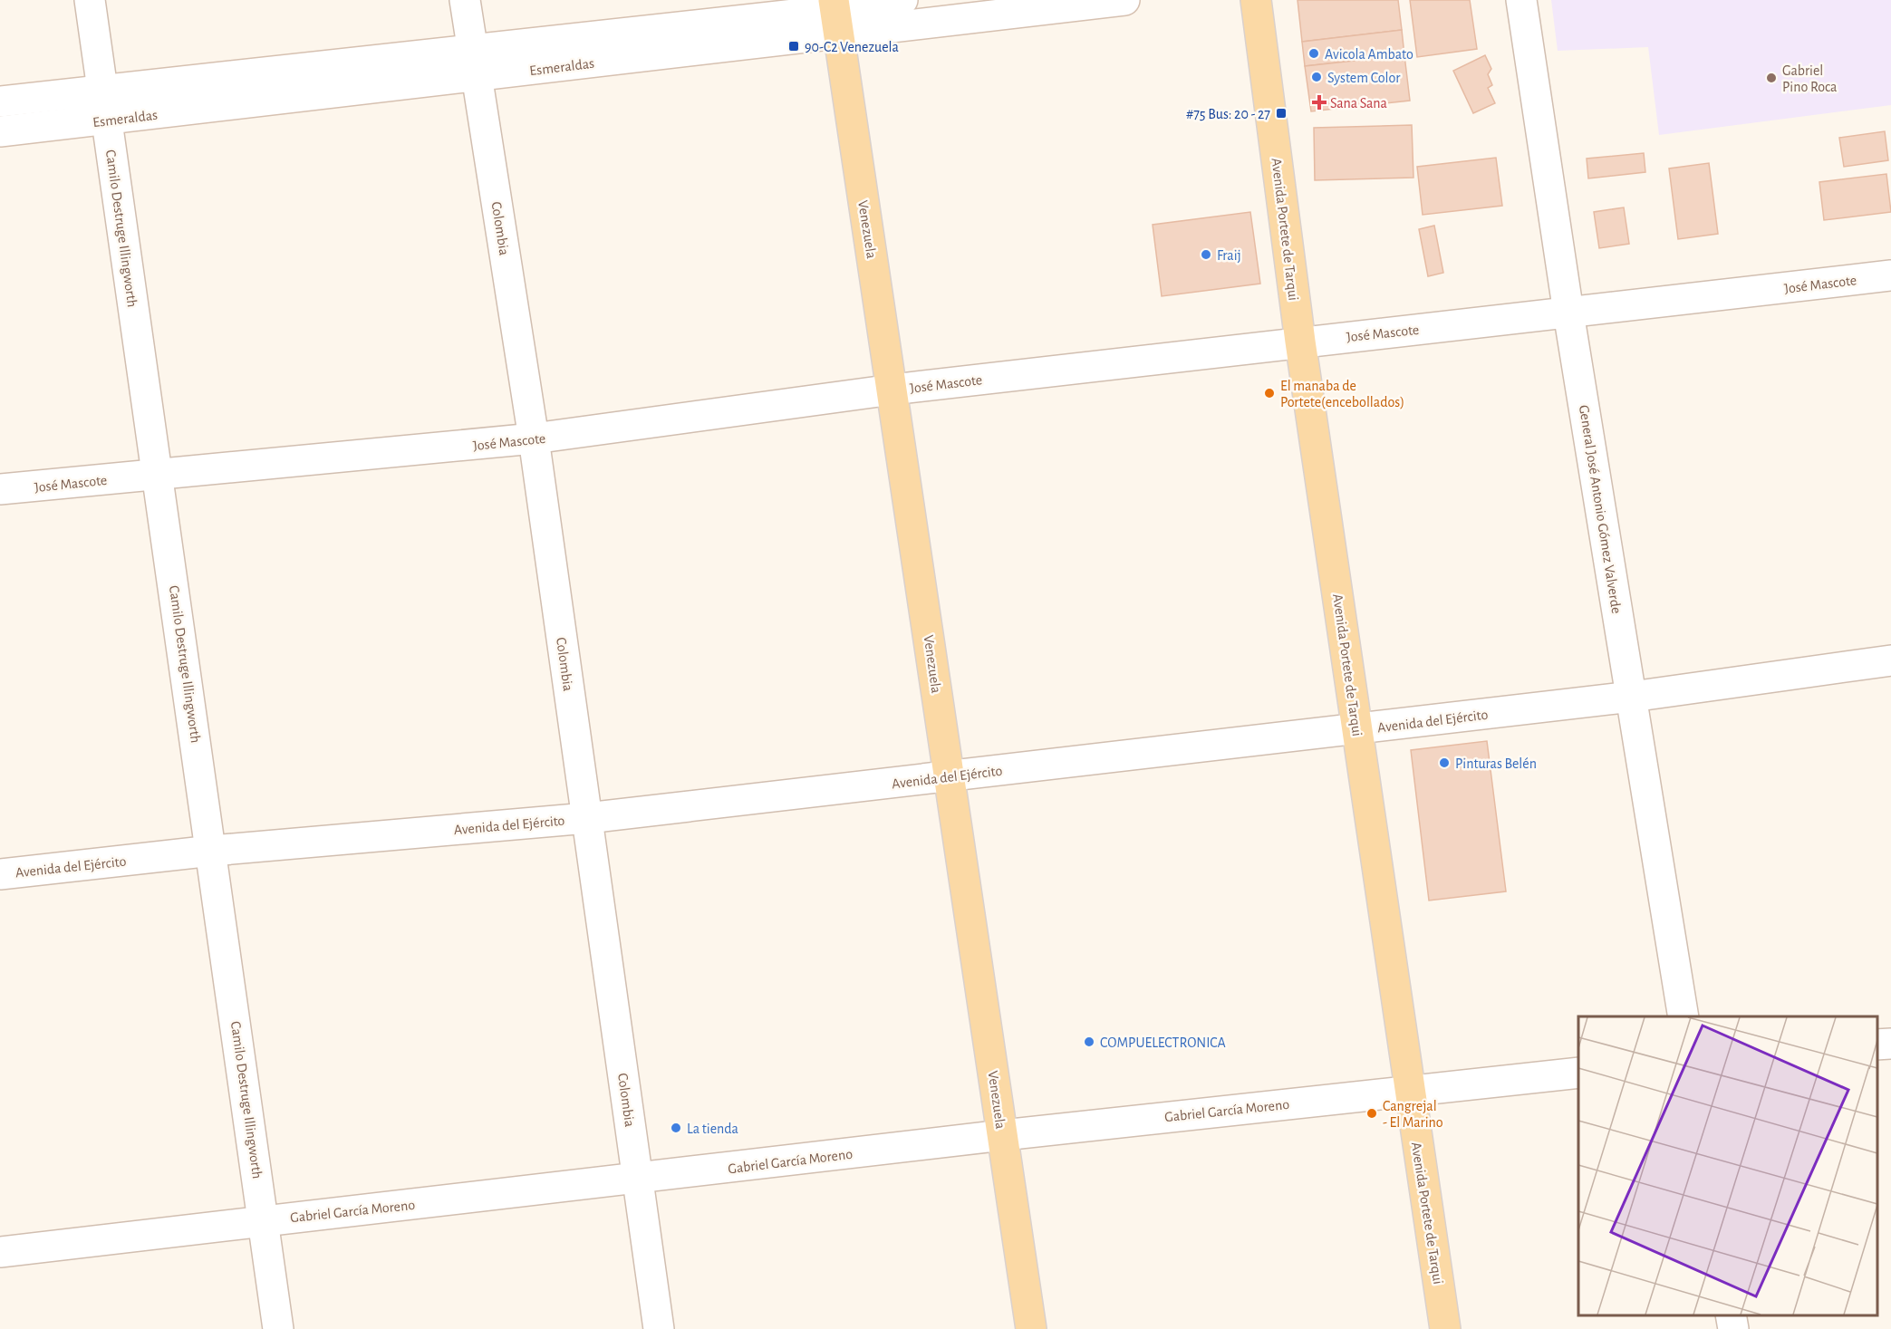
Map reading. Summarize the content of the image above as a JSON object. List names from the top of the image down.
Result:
{
  "streets": {
    "main road": ["Venezuela", "Avenida Portete de Tarqui"],
    "street": [
      "Esmeraldas",
      "Camilo Destruge Illingworth",
      "Colombia",
      "José Mascote",
      "General José Antonio Gómez Valverde",
      "Avenida del Ejército",
      "Gabriel García Moreno"
    ]
  },
  "crossings": [
    ["Esmeraldas", "Camilo Destruge Illingworth"],
    ["Esmeraldas", "Colombia"],
    ["Esmeraldas", "Venezuela"],
    ["Camilo Destruge Illingworth", "José Mascote"],
    ["Camilo Destruge Illingworth", "Avenida del Ejército"],
    ["Camilo Destruge Illingworth", "Gabriel García Moreno"],
    ["Colombia", "José Mascote"],
    ["Colombia", "Avenida del Ejército"],
    ["Colombia", "Gabriel García Moreno"],
    ["Venezuela", "José Mascote"],
    ["Venezuela", "Avenida del Ejército"],
    ["Venezuela", "Gabriel García Moreno"],
    ["Avenida Portete de Tarqui", "José Mascote"],
    ["Avenida Portete de Tarqui", "Avenida del Ejército"],
    ["Avenida Portete de Tarqui", "Gabriel García Moreno"],
    ["José Mascote", "General José Antonio Gómez Valverde"],
    ["General José Antonio Gómez Valverde", "Avenida del Ejército"]
  ],
  "places": {
    "transit": ["90-C2 Venezuela", "#75 Bus: 20 - 27"],
    "other": [
      "Avicola Ambato",
      "System Color",
      "Gabriel Pino Roca",
      "Fraij",
      "El manaba de Portete(encebollados)",
      "Pinturas Belén",
      "COMPUELECTRONICA",
      "Cangrejal - El Marino",
      "La tienda"
    ],
    "health": ["Sana Sana"]
  }
}
